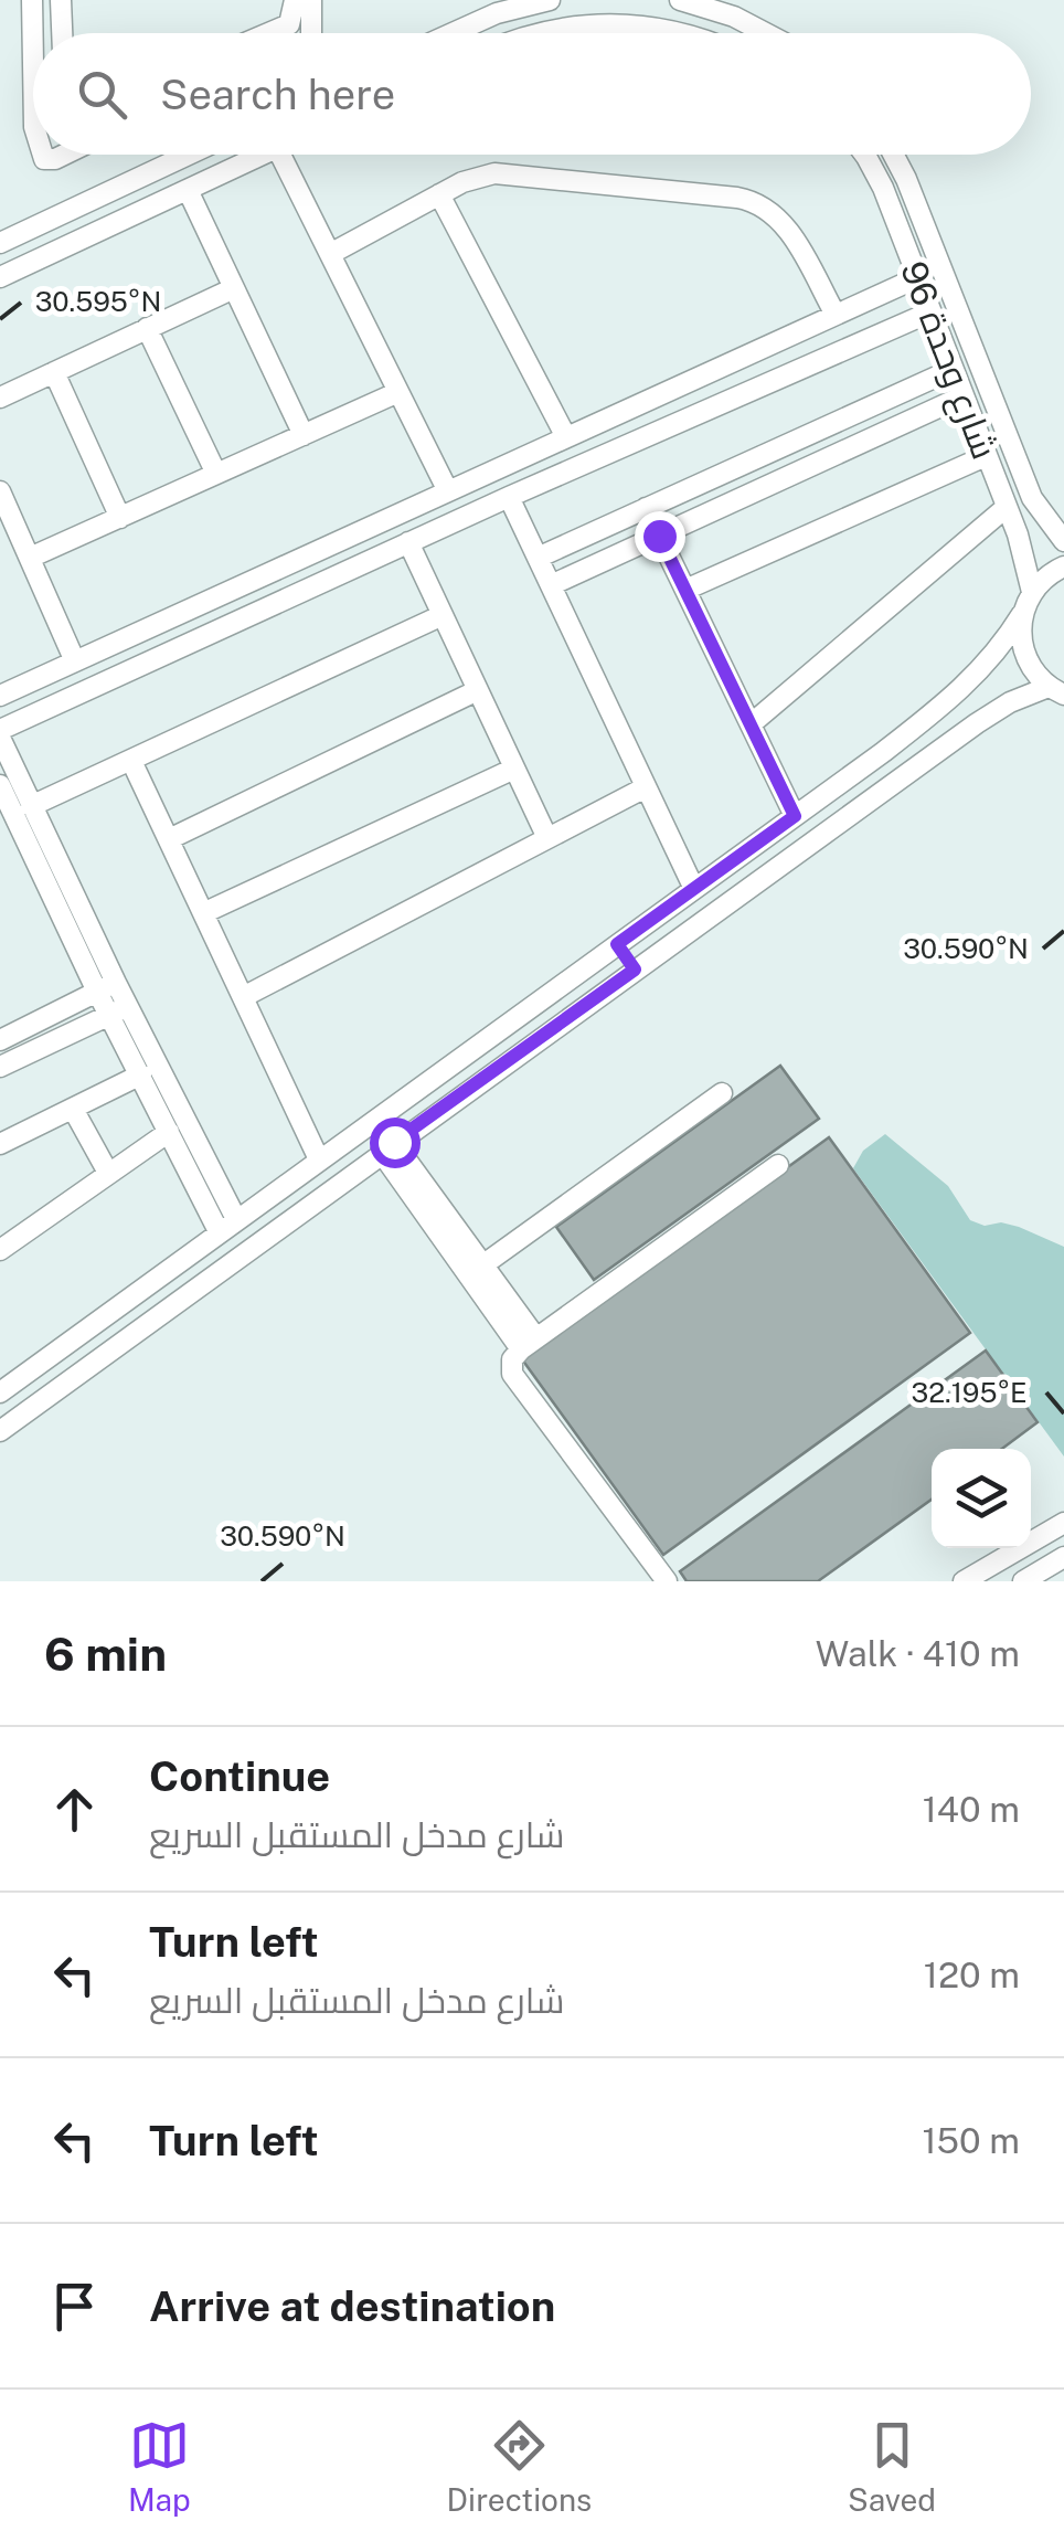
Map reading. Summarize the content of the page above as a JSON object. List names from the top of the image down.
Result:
{
  "streets": {
    "street": ["شارع وحدة 96"]
  },
  "page": {
    "search": "Search here",
    "heading": ["6 min", "Walk · 410 m"],
    "list": [
      ["Continue", "شارع مدخل المستقبل السريع", "140 m"],
      ["Turn left", "شارع مدخل المستقبل السريع", "120 m"],
      ["Turn left", "150 m"],
      "Arrive at destination"
    ],
    "nav": ["Map", "Directions", "Saved"]
  },
  "coordinates": ["30.595°N", "30.590°N", "32.195°E"]
}
